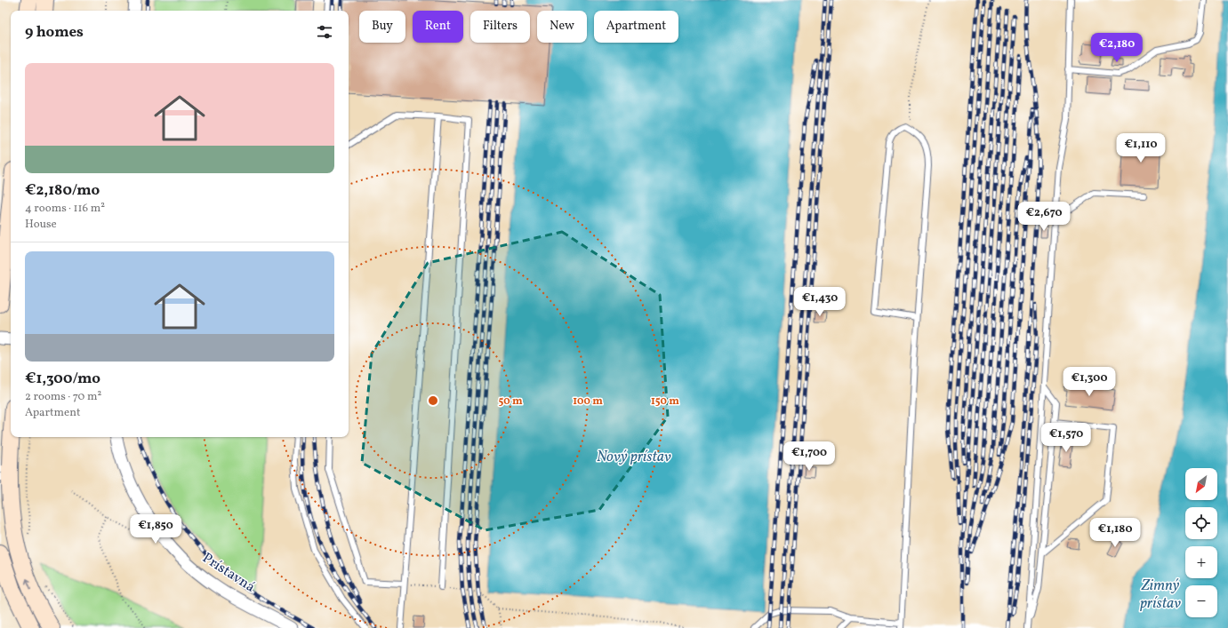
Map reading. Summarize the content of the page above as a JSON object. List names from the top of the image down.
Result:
{
  "streets": {
    "street": ["Prístavná"]
  },
  "water": ["Nový prístav", "Zimný prístav"],
  "north": "bottom left",
  "page": {
    "chip": [
      "Buy",
      "Rent",
      "Filters",
      "New",
      "Apartment"
    ],
    "heading": "9 homes",
    "price": [
      "€2,180",
      "€1,110",
      "€2,670",
      "€1,430",
      "€1,300",
      "€1,570",
      "€1,700",
      "€1,850",
      "€1,180"
    ],
    "list": [
      {
        "name": "€2,180/mo",
        "note": "4 rooms · 116 m² · House"
      },
      {
        "name": "€1,300/mo",
        "note": "2 rooms · 70 m² · Apartment"
      }
    ],
    "map_buttons": ["+", "−"]
  },
  "rings": ["50 m", "100 m", "150 m"]
}
